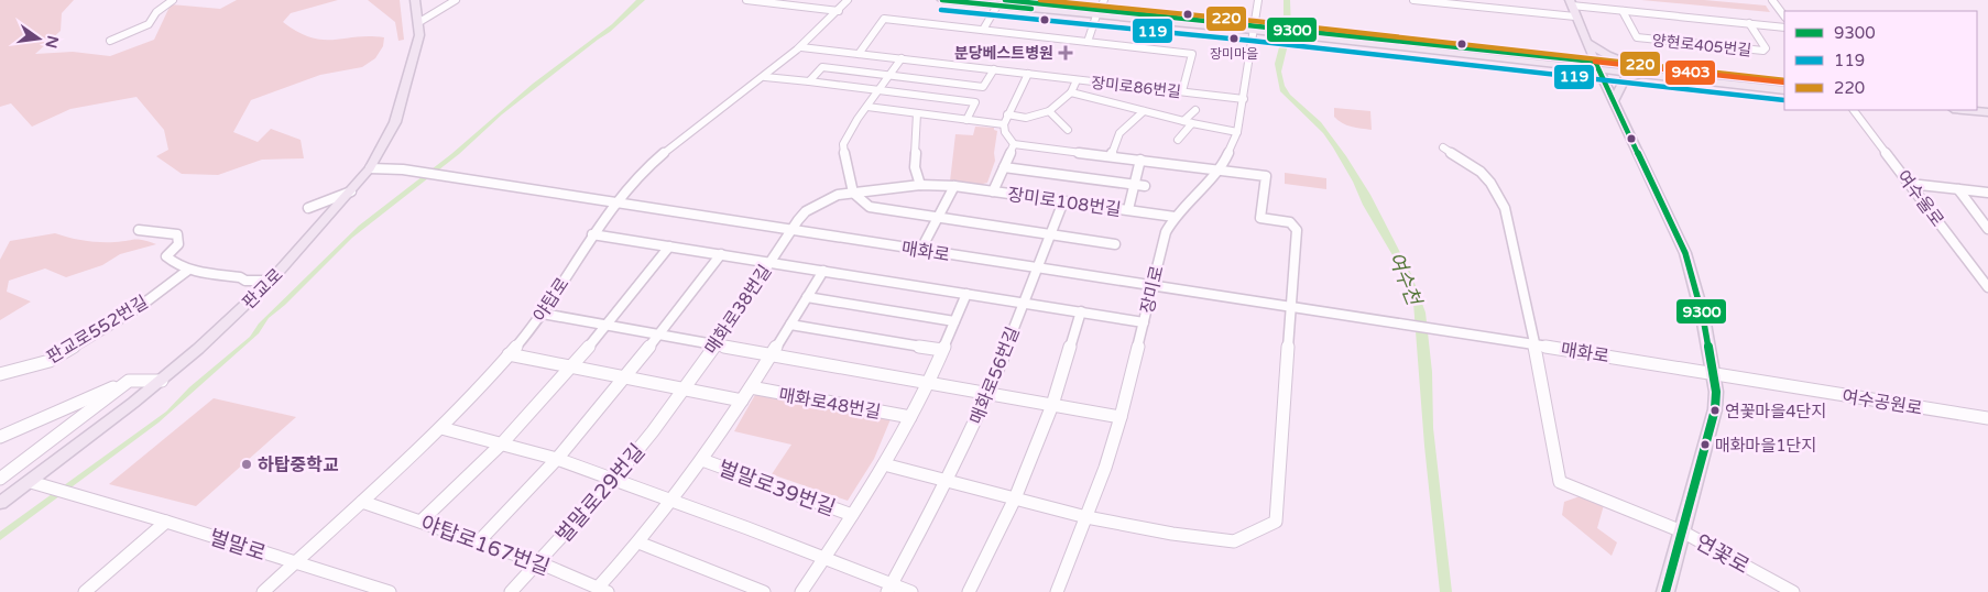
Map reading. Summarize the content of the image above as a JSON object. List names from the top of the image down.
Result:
{
  "streets": {
    "main road": ["판교로"],
    "street": [
      "양현로405번길",
      "장미로86번길",
      "여수울로",
      "장미로108번길",
      "매화로",
      "장미로",
      "야탑로",
      "매화로38번길",
      "판교로552번길",
      "매화로56번길",
      "여수공원로",
      "매화로48번길",
      "벌말로39번길",
      "벌말로29번길",
      "벌말로",
      "야탑로167번길",
      "연꽃로"
    ]
  },
  "crossings": [
    ["장미로86번길", "장미로"],
    ["장미로108번길", "장미로"],
    ["장미로108번길", "매화로38번길"],
    ["장미로108번길", "매화로56번길"],
    ["매화로", "판교로"],
    ["매화로", "장미로"],
    ["매화로", "야탑로"],
    ["매화로", "매화로38번길"],
    ["매화로", "매화로56번길"],
    ["매화로", "여수공원로"],
    ["매화로", "연꽃로"],
    ["판교로", "벌말로"],
    ["야탑로", "벌말로"],
    ["야탑로", "야탑로167번길"],
    ["매화로38번길", "벌말로29번길"],
    ["벌말로29번길", "야탑로167번길"]
  ],
  "water": ["여수천"],
  "places": {
    "other": [
      "장미마을",
      "연꽃마을4단지",
      "매화마을1단지",
      "하탑중학교"
    ],
    "health": ["분당베스트병원"]
  },
  "lines": [
    "transit line 9300",
    "transit line 220",
    "transit line 119",
    "transit line 9403"
  ],
  "legend": ["9300", "119", "220"],
  "north": "right"
}
